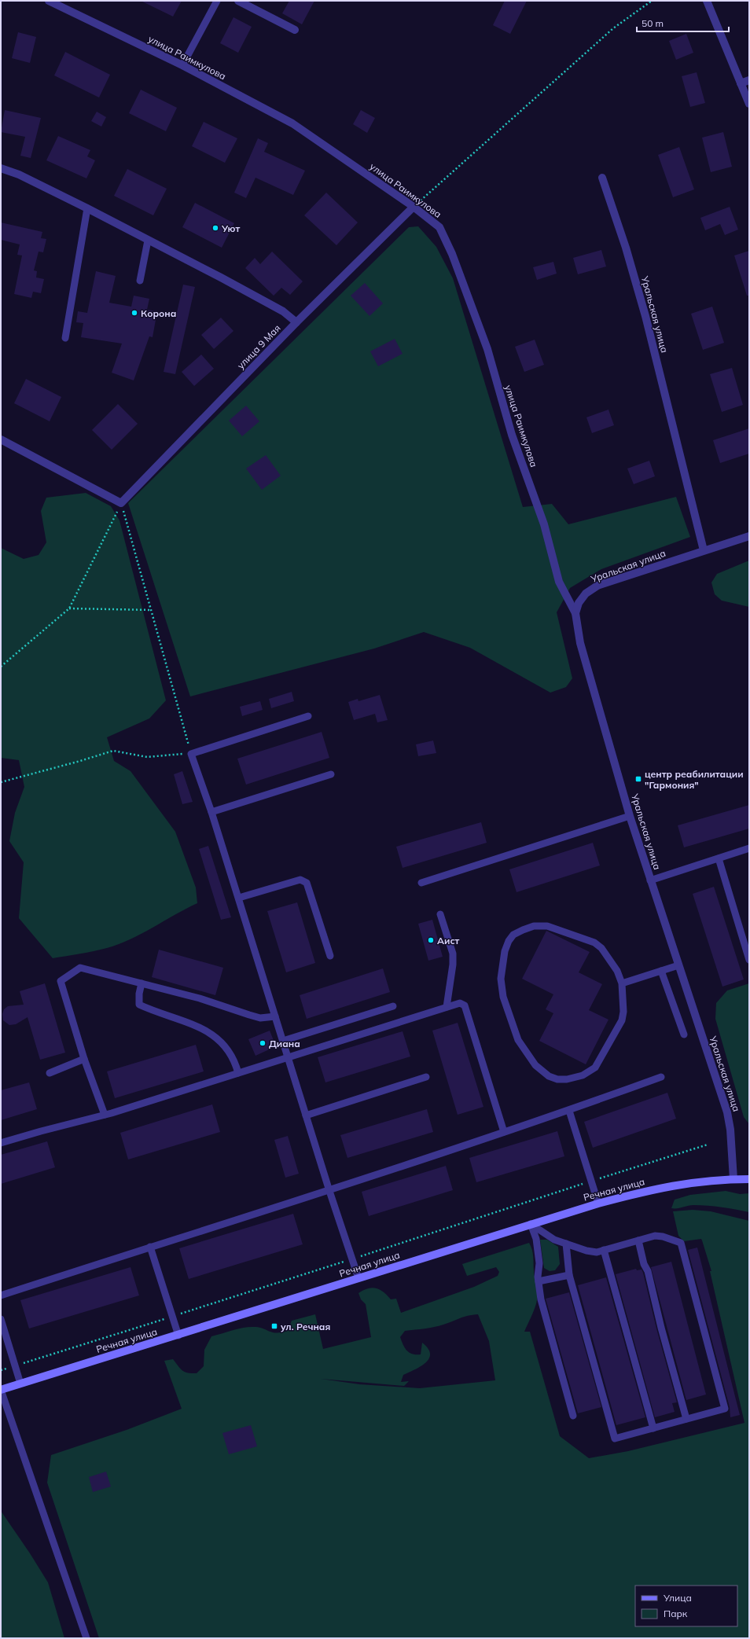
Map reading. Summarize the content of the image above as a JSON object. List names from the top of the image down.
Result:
{
  "streets": {
    "street": [
      "улица Раимкулова",
      "Уральская улица",
      "улица 9 Мая",
      "Речная улица"
    ]
  },
  "crossings": [
    ["улица Раимкулова", "Уральская улица"],
    ["улица Раимкулова", "улица 9 Мая"],
    ["Уральская улица", "Речная улица"]
  ],
  "places": {
    "other": [
      "Уют",
      "Корона",
      "Аист",
      "Диана"
    ],
    "transit": ["центр реабилитации \"Гармония\"", "ул. Речная"]
  },
  "legend": ["Улица", "Парк"],
  "scale_bar": "50 m"
}
